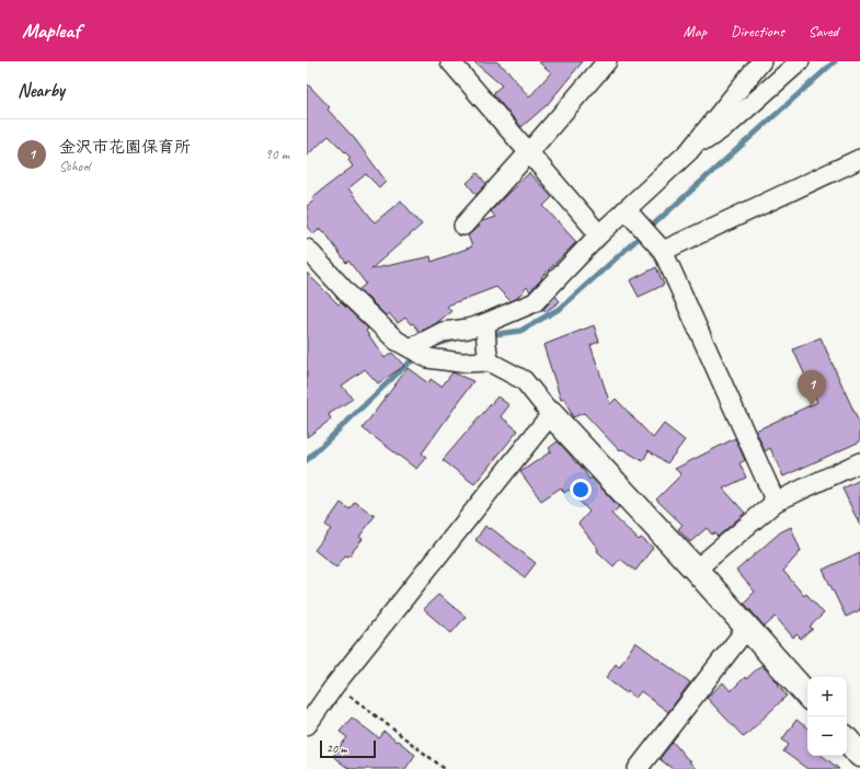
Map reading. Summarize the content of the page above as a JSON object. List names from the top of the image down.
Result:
{
  "scale_bar": "20 m",
  "page": {
    "header": "Mapleaf",
    "nav": ["Map", "Directions", "Saved"],
    "heading": "Nearby",
    "list": [
      {
        "mark": "1",
        "name": "金沢市花園保育所",
        "note": "School",
        "value": "90 m"
      }
    ],
    "pins": "1",
    "map_buttons": ["+", "−"],
    "scale": "20 m"
  }
}
